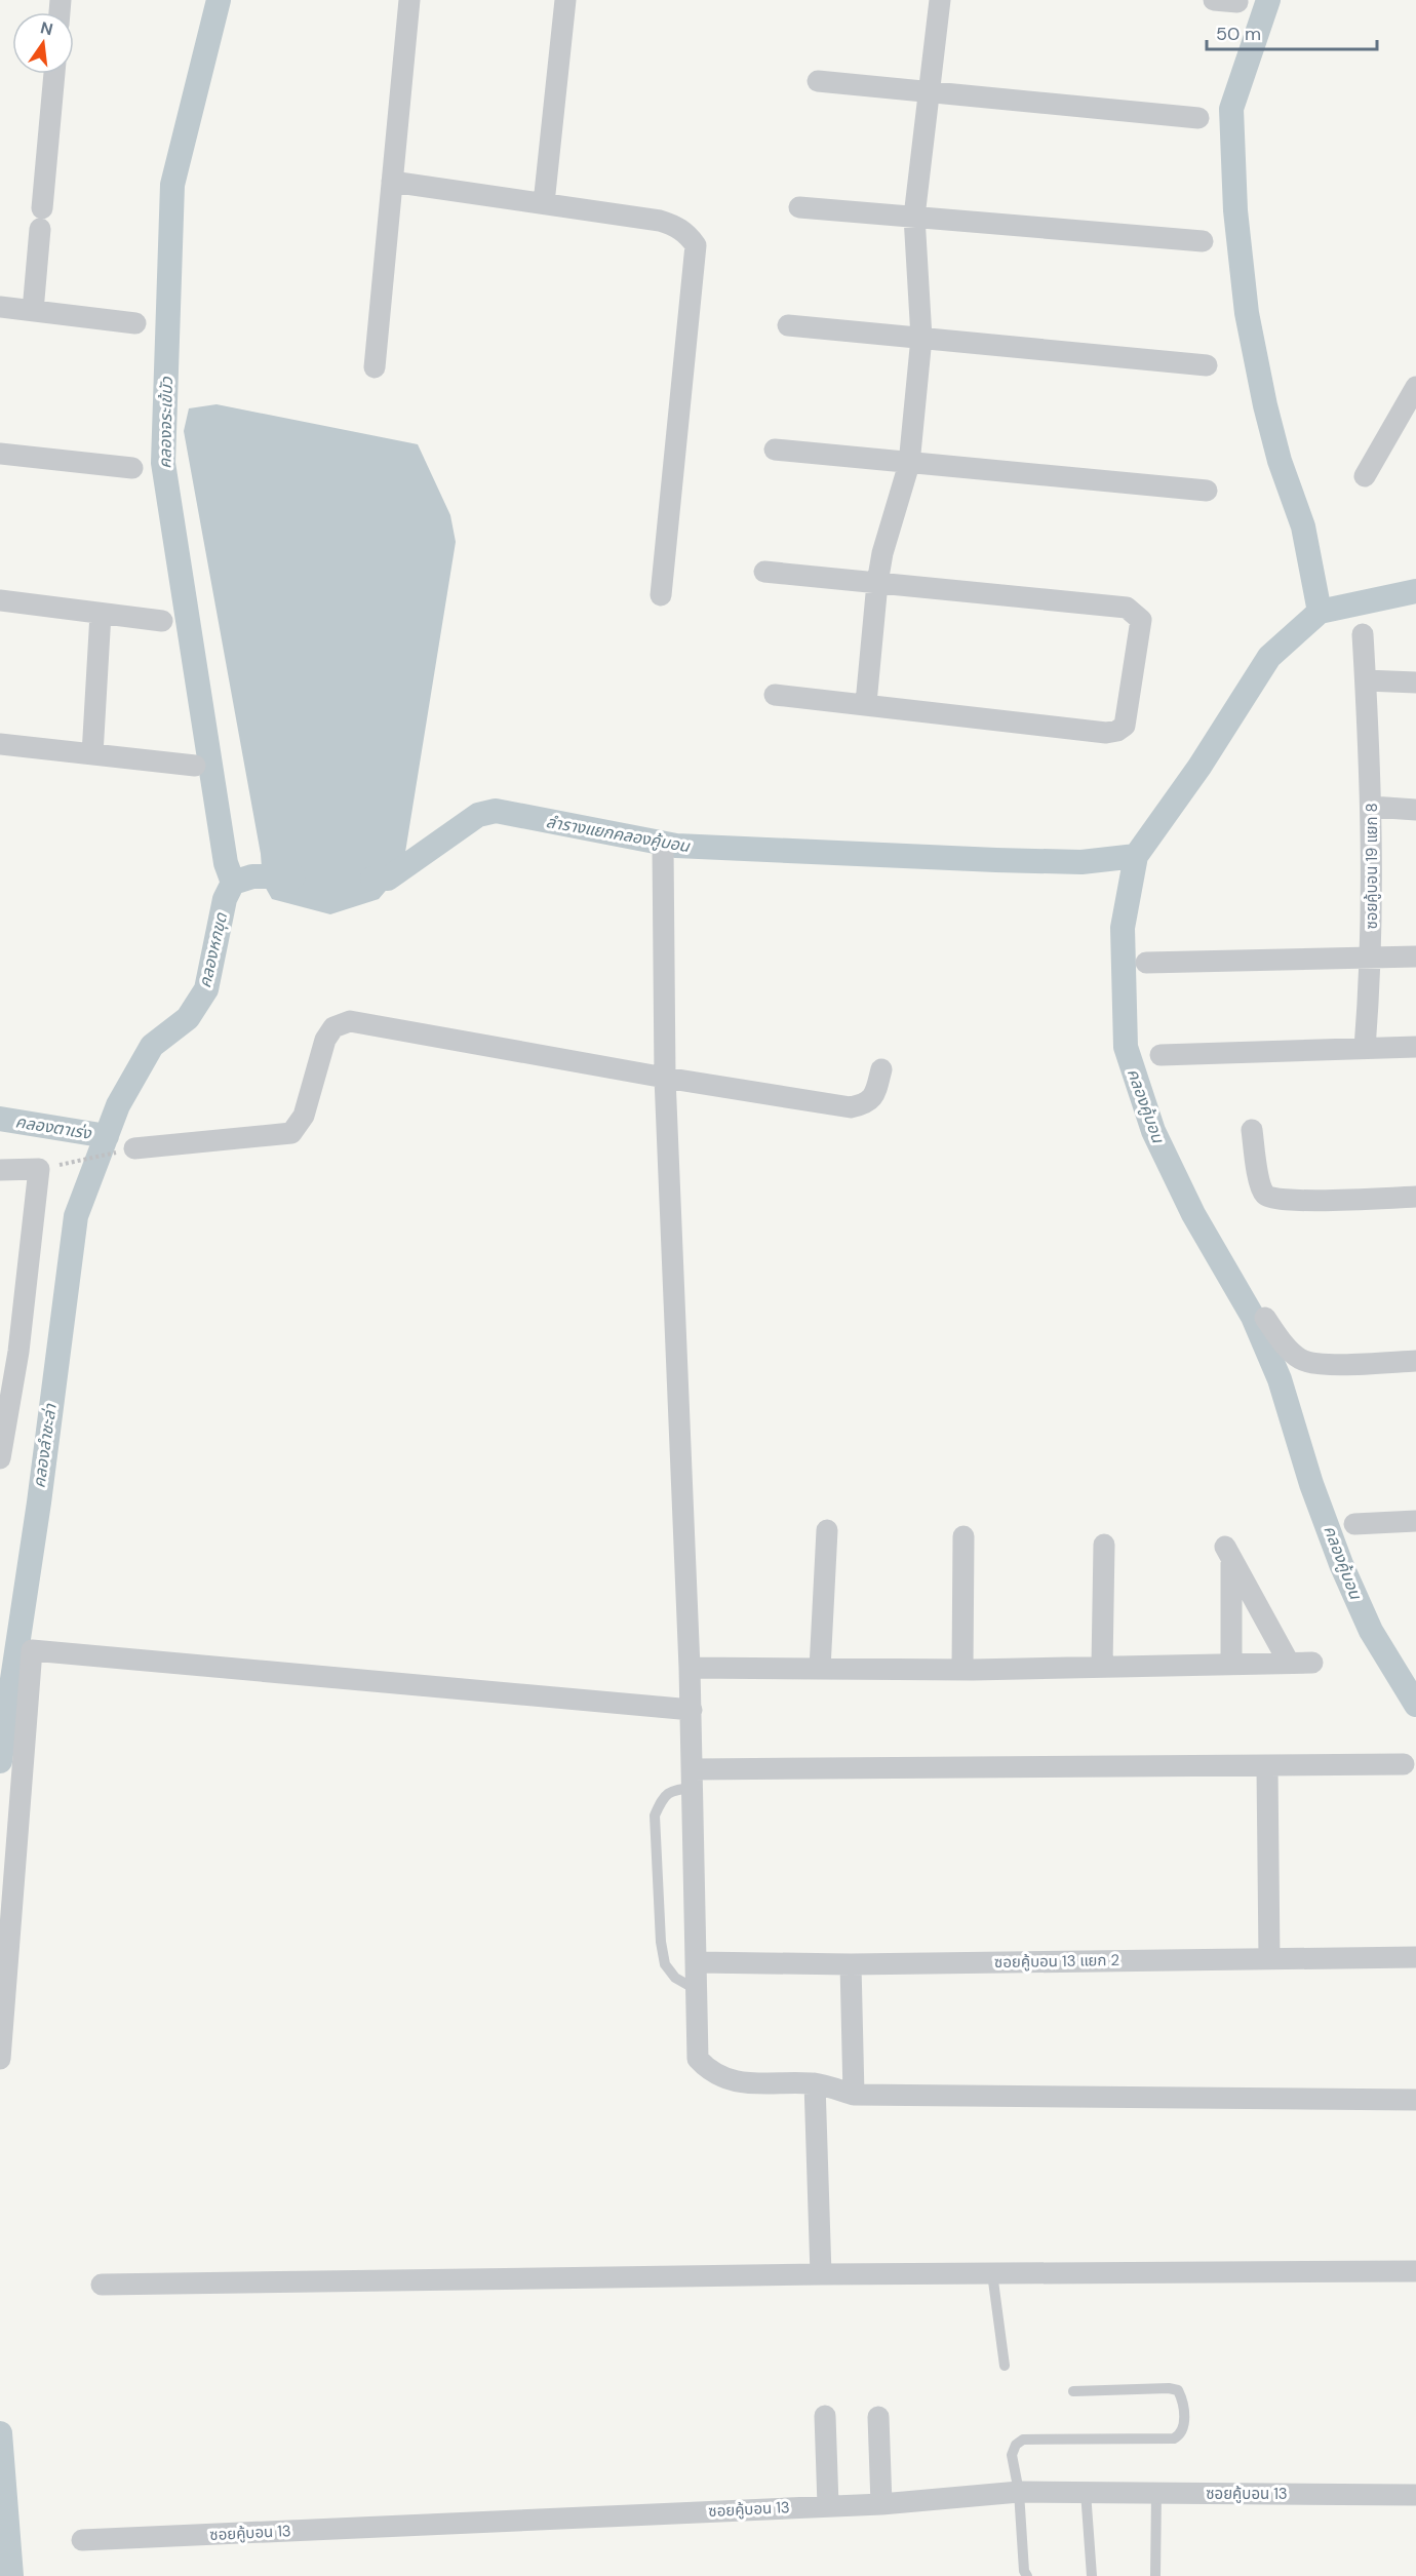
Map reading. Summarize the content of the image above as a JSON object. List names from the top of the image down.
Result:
{
  "streets": {
    "street": ["ซอยคู้บอน 19 แยก 8", "ซอยคู้บอน 13 แยก 2", "ซอยคู้บอน 13"]
  },
  "water": [
    "คลองจระเข้บัว",
    "ลำรางแยกคลองคู้บอน",
    "คลองหกขุด",
    "คลองคู้บอน",
    "คลองตาเร่ง",
    "คลองลำชะล่า"
  ],
  "scale_bar": "50 m",
  "north": "top"
}
